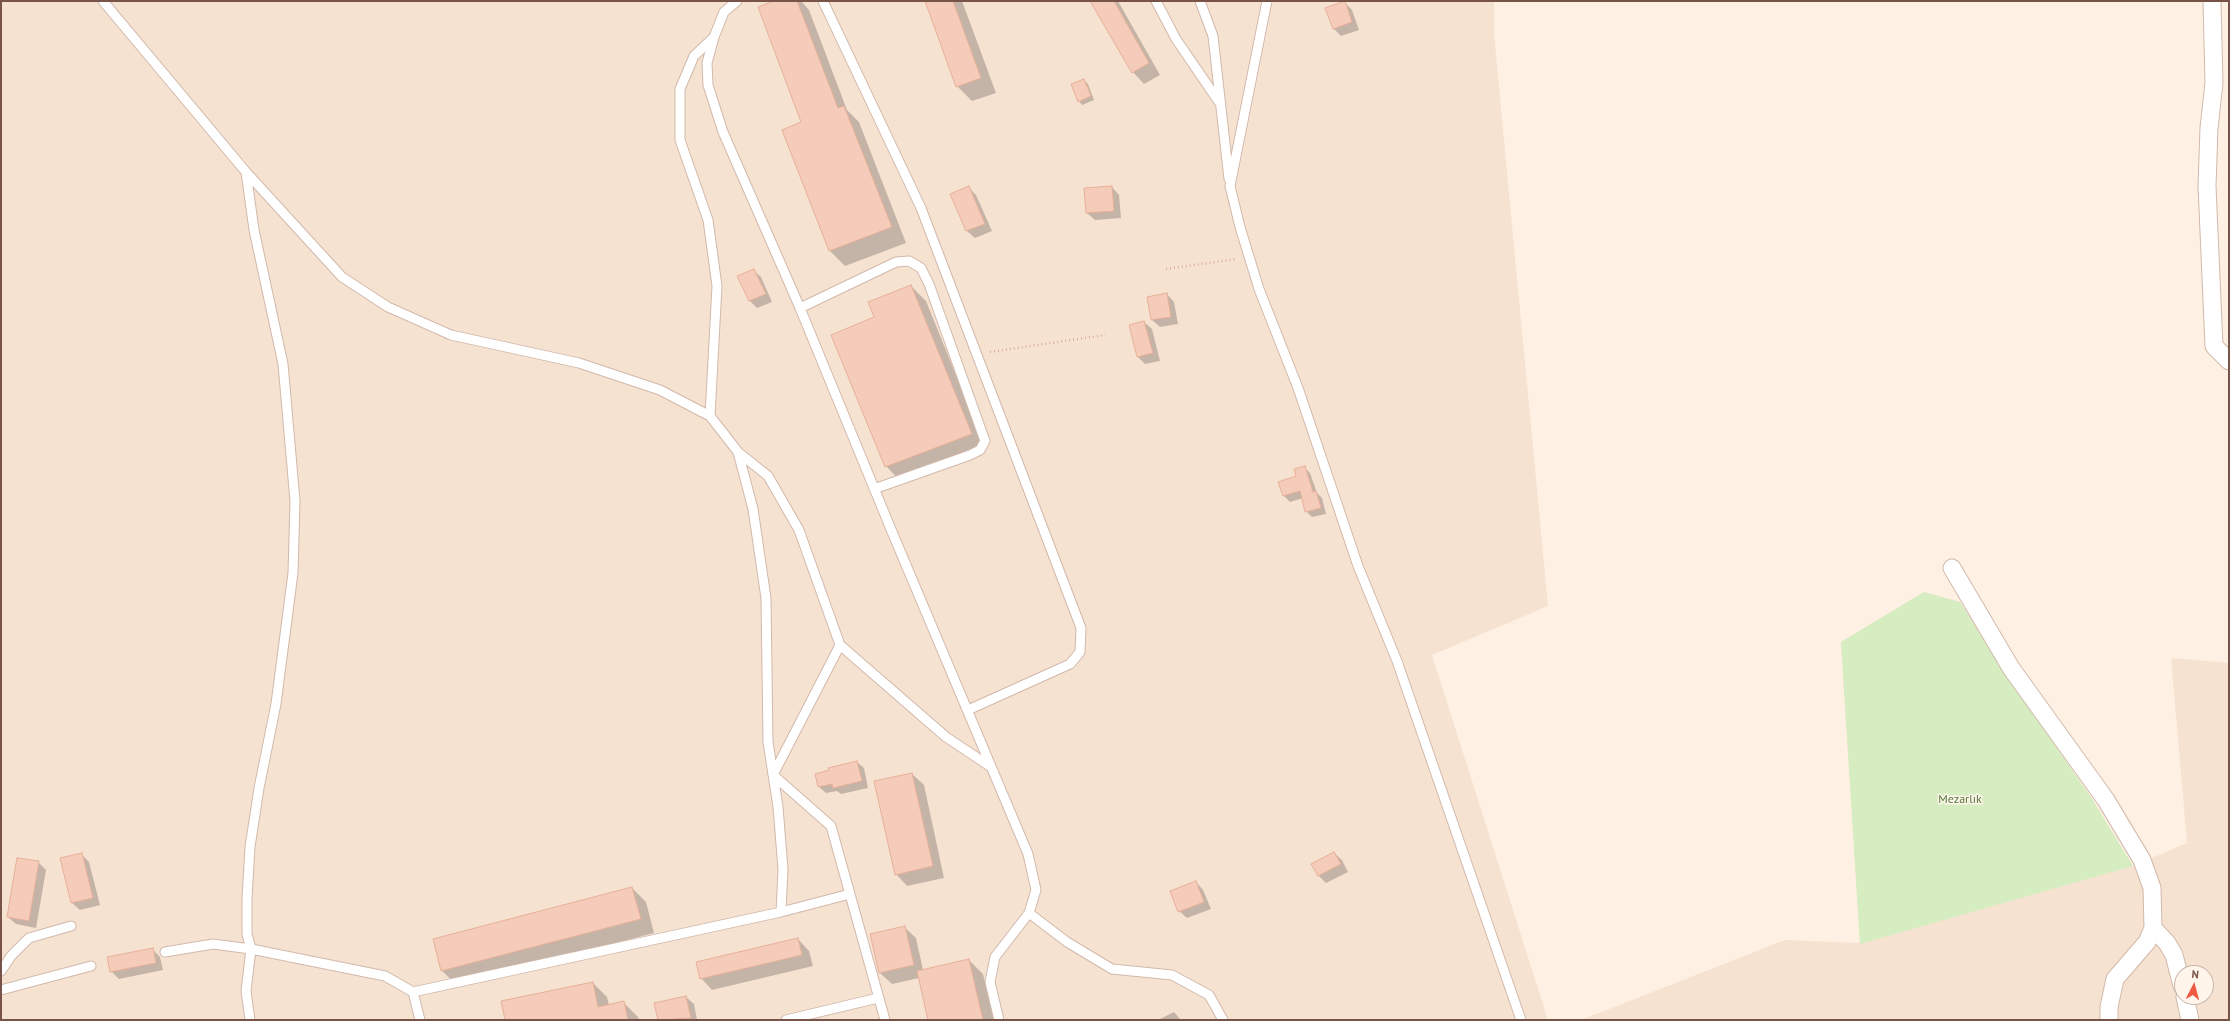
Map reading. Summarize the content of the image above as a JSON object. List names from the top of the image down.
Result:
{
  "parks": ["Mezarlık"],
  "north": "top"
}
